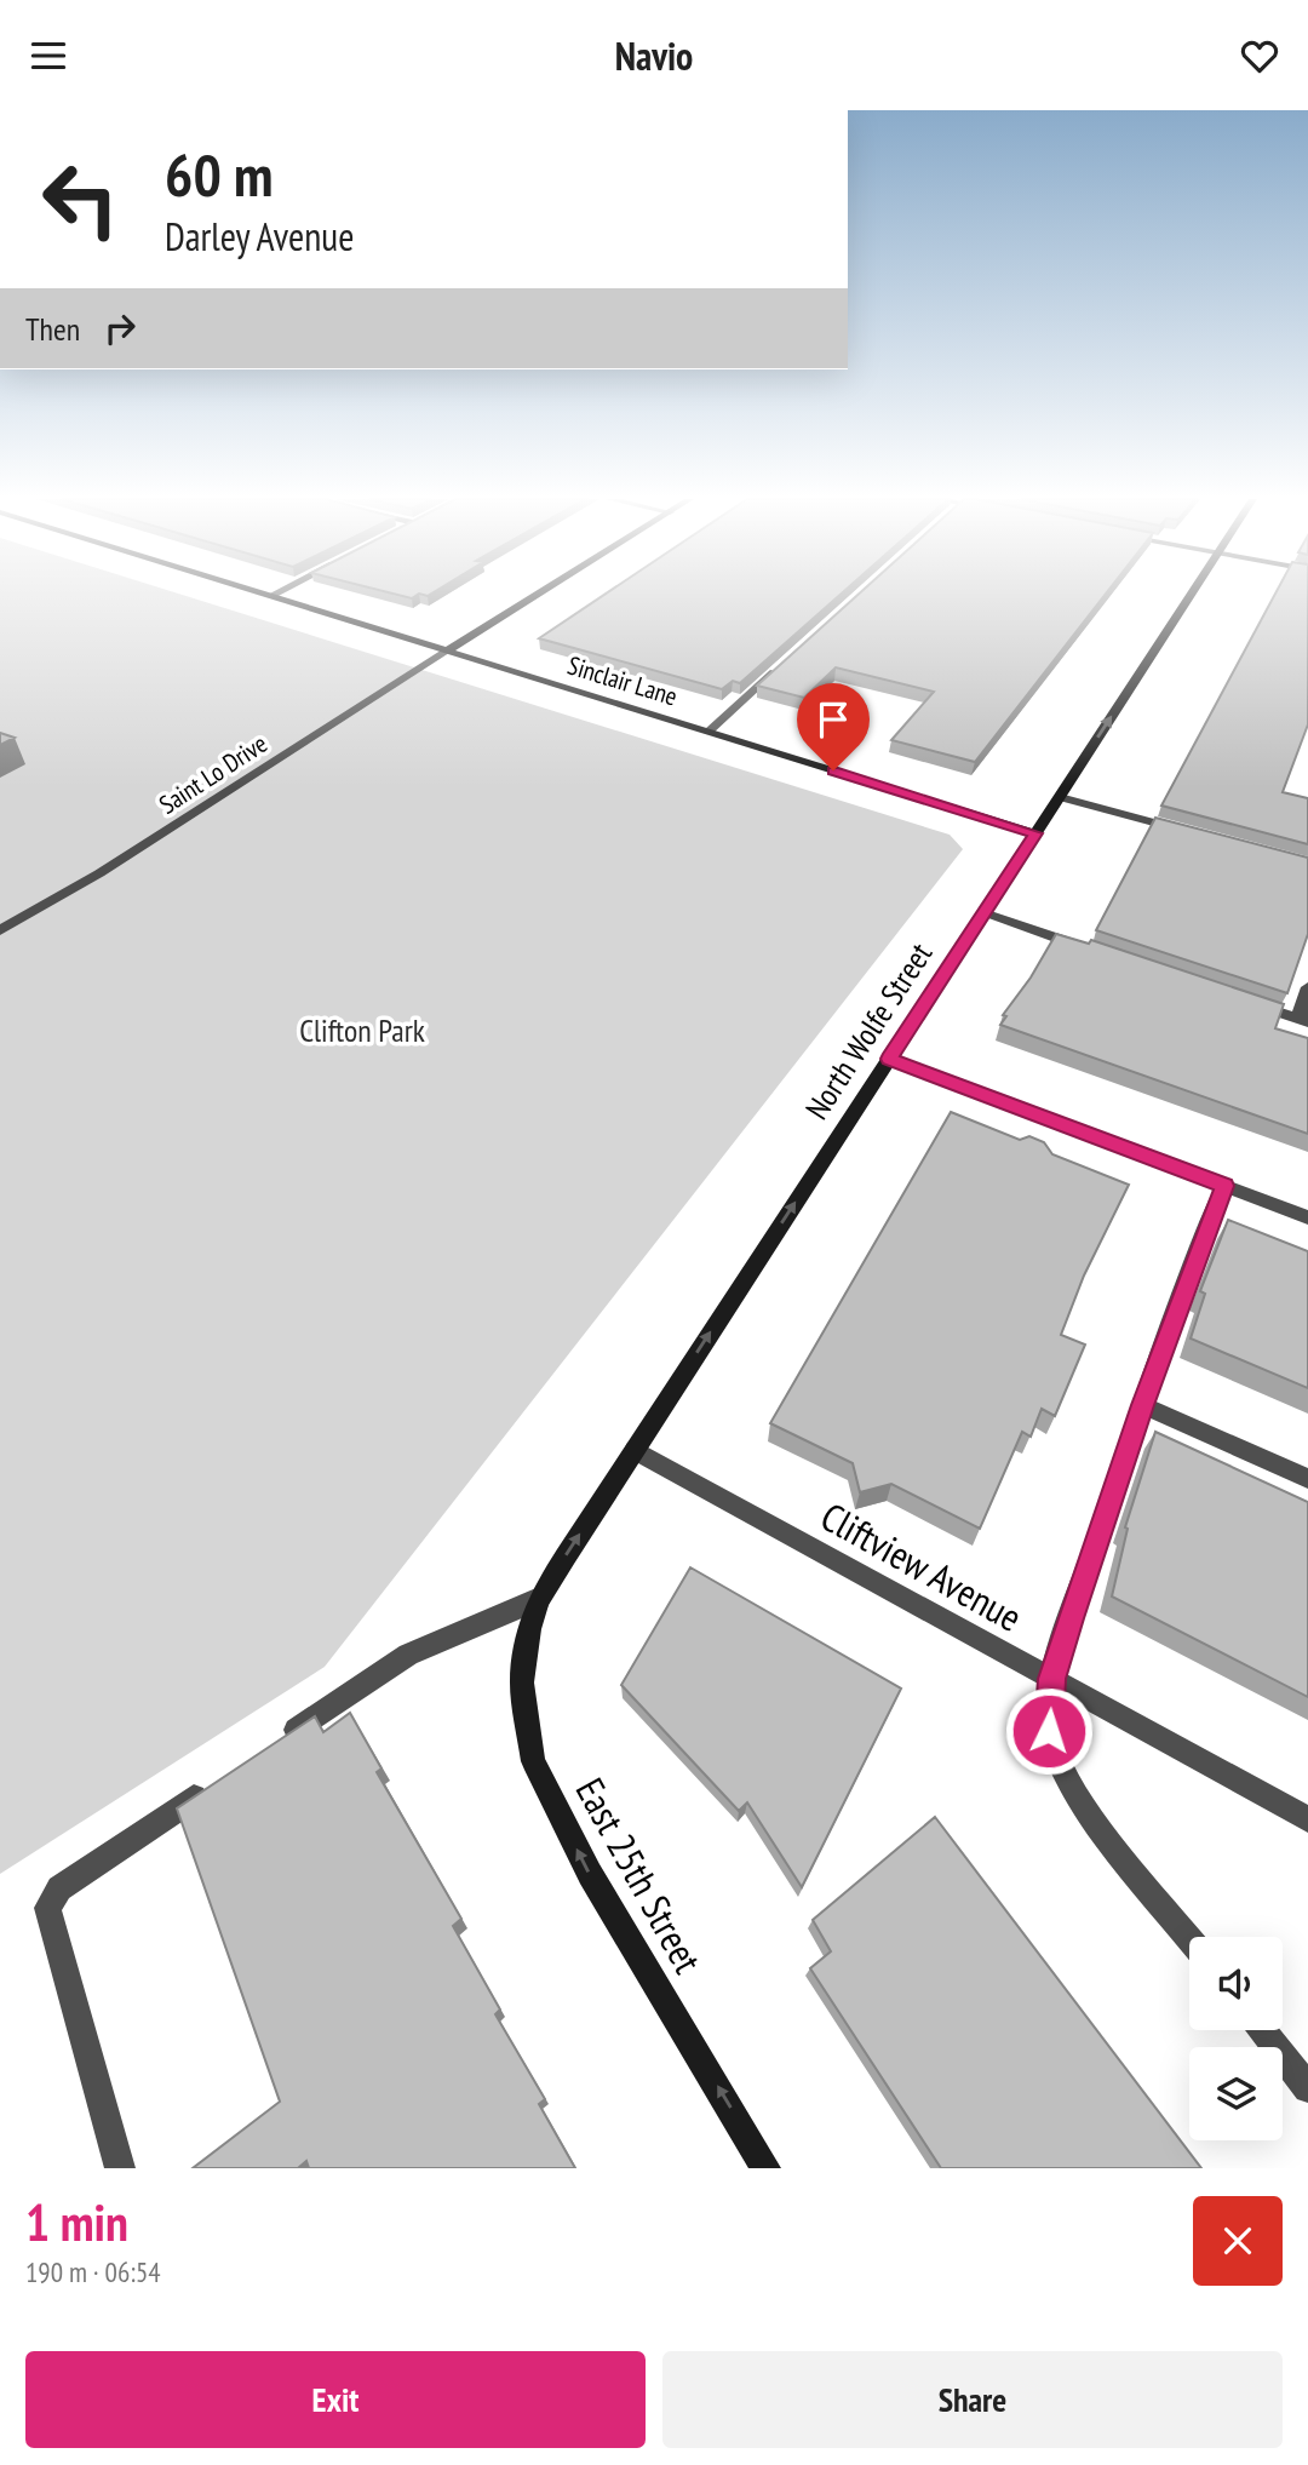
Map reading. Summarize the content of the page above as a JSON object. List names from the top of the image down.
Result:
{
  "streets": {
    "main road": ["Sinclair Lane", "North Wolfe Street", "East 25th Street"],
    "street": ["Saint Lo Drive", "Cliftview Avenue"]
  },
  "crossings": [
    ["Sinclair Lane", "Saint Lo Drive"],
    ["Sinclair Lane", "North Wolfe Street"],
    ["North Wolfe Street", "Cliftview Avenue"],
    ["North Wolfe Street", "East 25th Street"]
  ],
  "one_way": ["North Wolfe Street", "East 25th Street"],
  "parks": ["Clifton Park"],
  "page": {
    "header": "Navio",
    "turn": ["60 m", "Darley Avenue"],
    "then": "Then",
    "heading": ["1 min", "190 m · 06:54"],
    "buttons": ["Exit", "Share"]
  }
}
